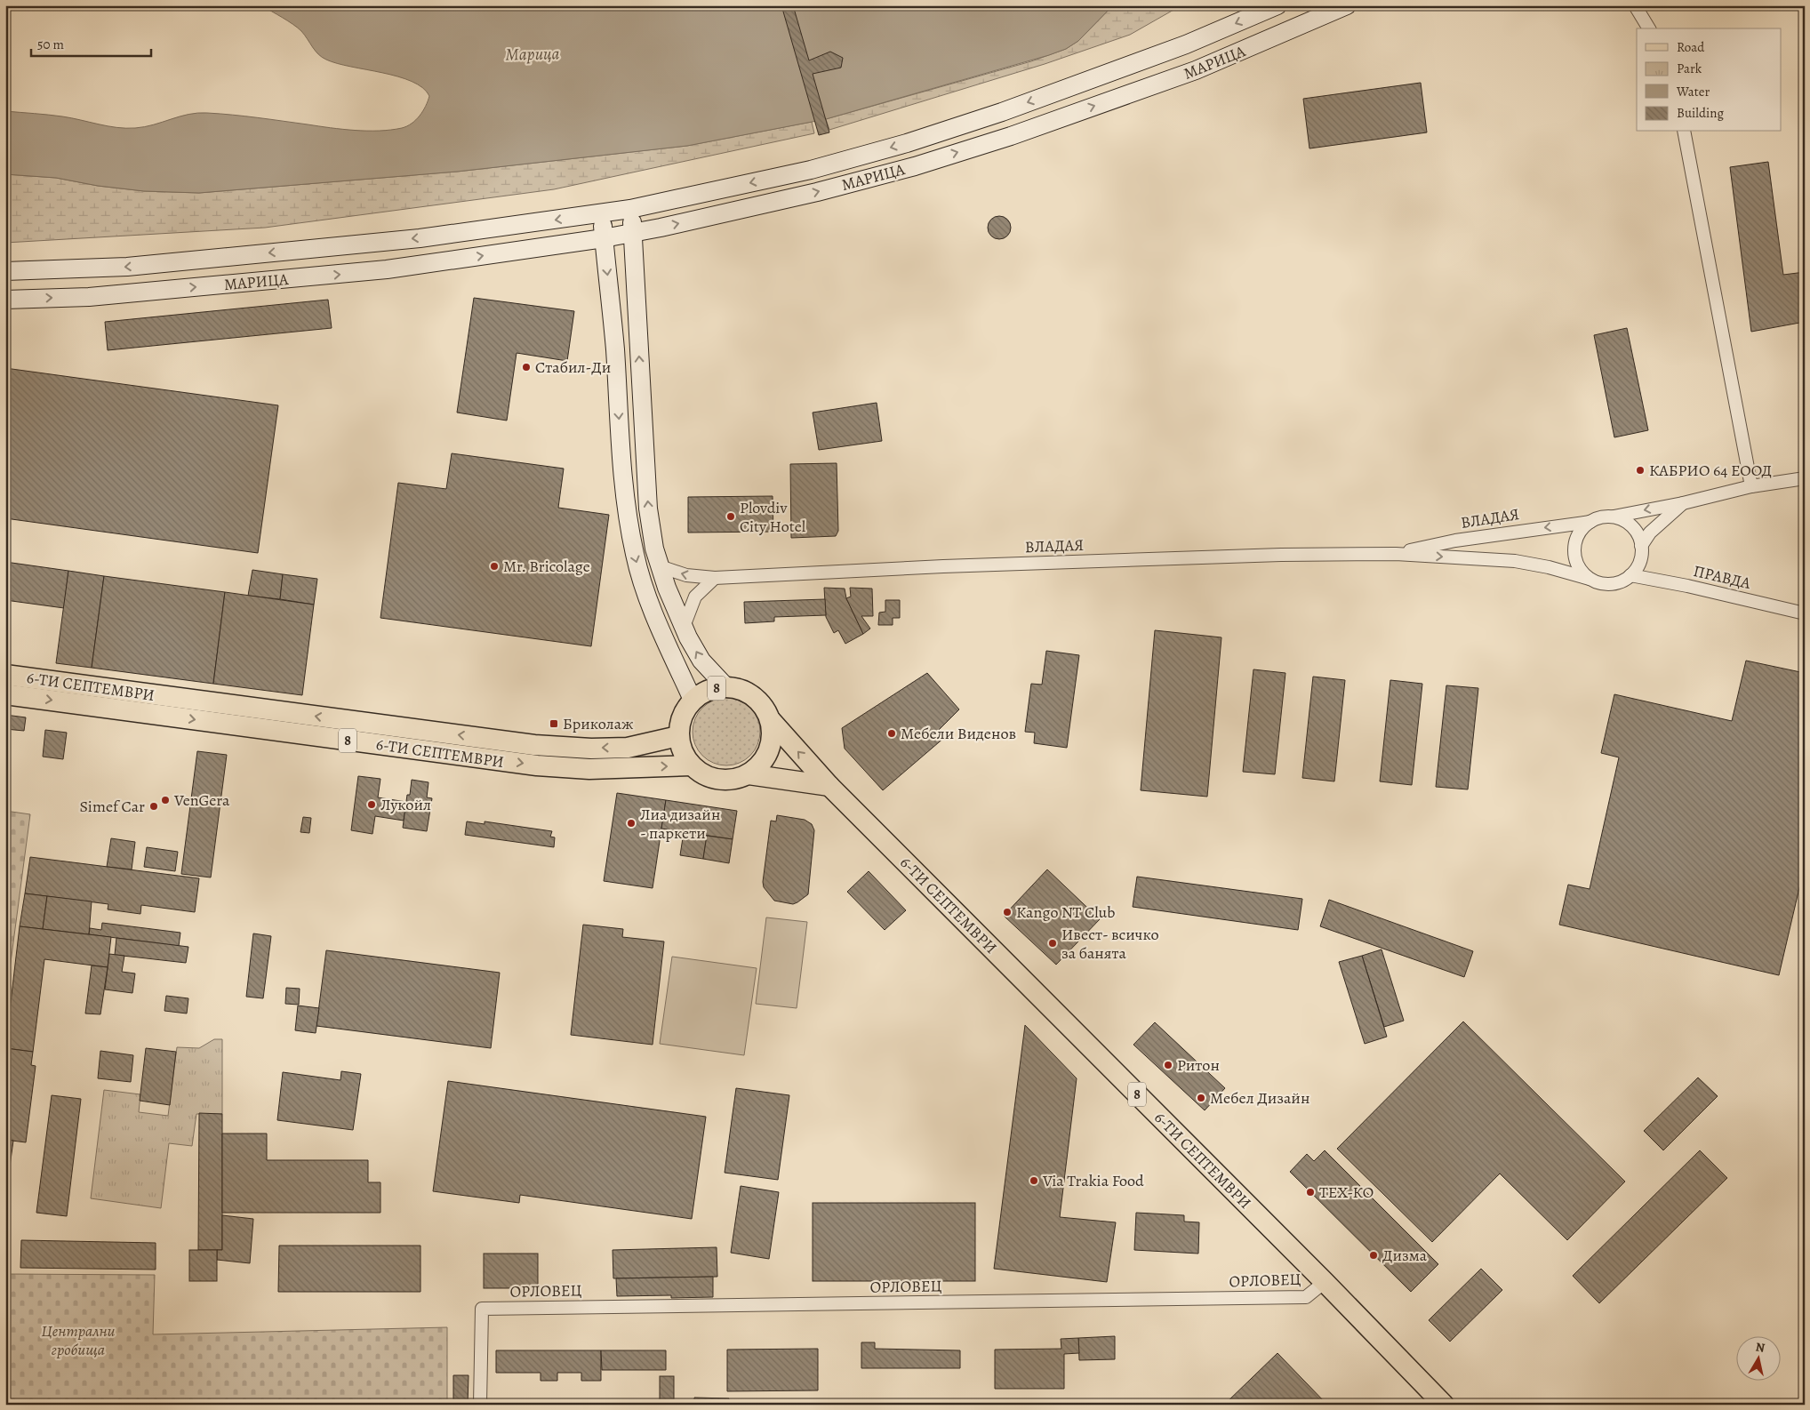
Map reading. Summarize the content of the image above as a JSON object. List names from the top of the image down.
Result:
{
  "streets": {
    "main road": ["6-ТИ СЕПТЕМВРИ", "8"],
    "street": [
      "МАРИЦА",
      "ВЛАДАЯ",
      "ПРАВДА",
      "ОРЛОВЕЦ"
    ]
  },
  "crossings": [
    ["ВЛАДАЯ", "ПРАВДА"],
    ["6-ТИ СЕПТЕМВРИ", "8"],
    ["6-ТИ СЕПТЕМВРИ", "ОРЛОВЕЦ"]
  ],
  "water": ["Марица"],
  "parks": ["Централни гробища"],
  "places": {
    "other": [
      "Стабил-Ди",
      "КАБРИО 64 ЕООД",
      "Plovdiv City Hotel",
      "Mr. Bricolage",
      "Мебели Виденов",
      "VenGera",
      "Лукойл",
      "Simef Car",
      "Лиа дизайн - паркети",
      "Kango NT Club",
      "Ивест- всичко за банята",
      "Ритон",
      "Мебел Дизайн",
      "Via Trakia Food",
      "ТЕХ-КО",
      "Дизма"
    ],
    "transit": ["Бриколаж"]
  },
  "legend": [
    "Road",
    "Park",
    "Water",
    "Building"
  ],
  "scale_bar": "50 m",
  "north": "top"
}
